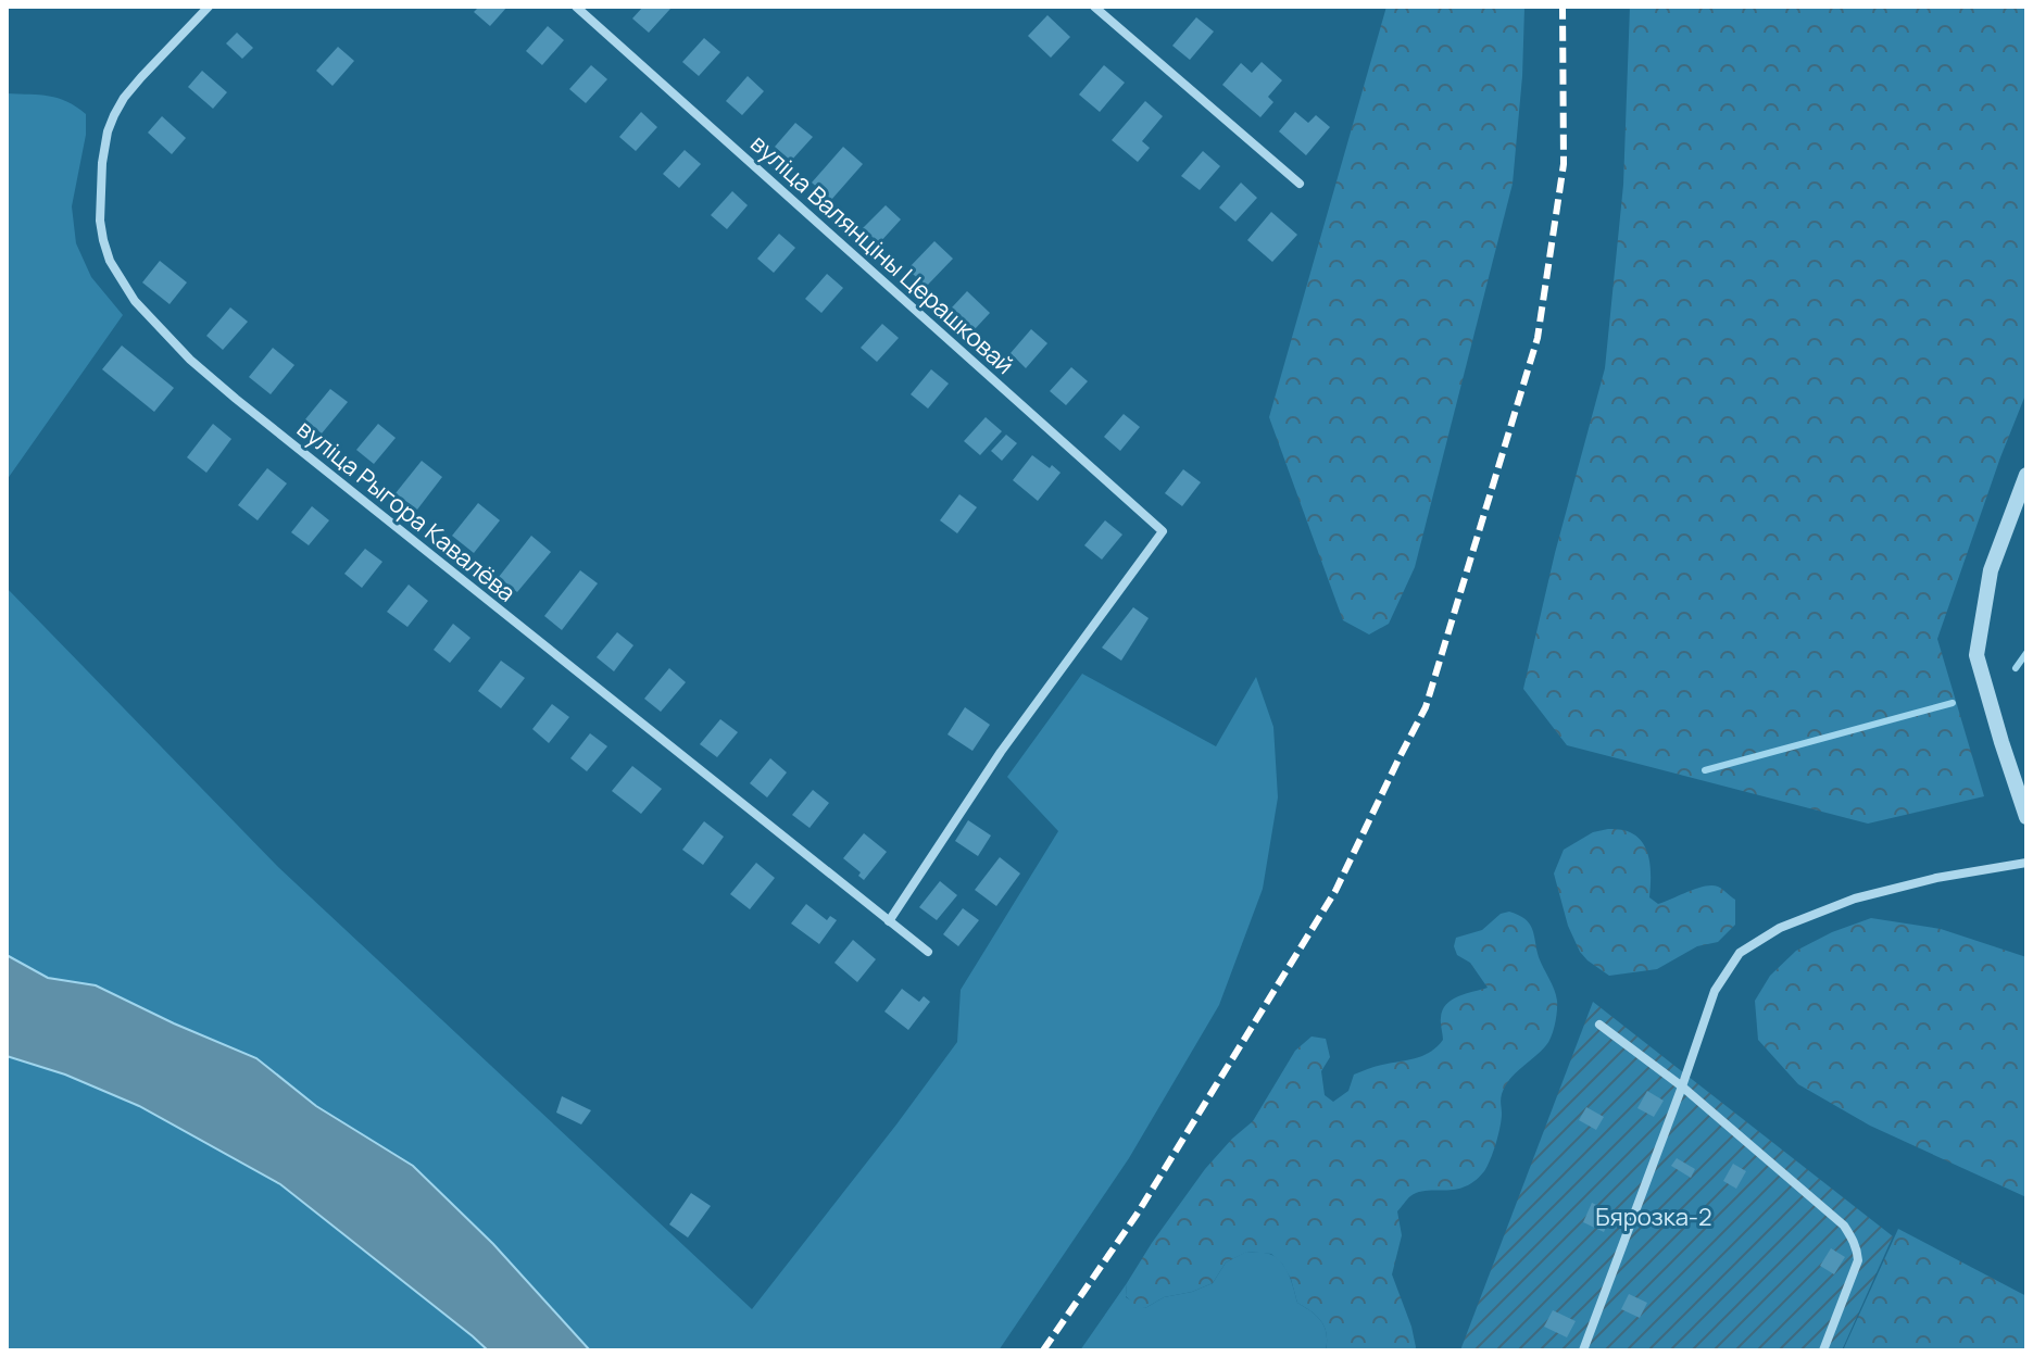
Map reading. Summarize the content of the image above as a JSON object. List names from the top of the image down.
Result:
{
  "streets": {
    "street": ["вуліца Валянціны Церашковай", "вуліца Рыгора Кавалёва"]
  },
  "crossings": [
    ["вуліца Валянціны Церашковай", "вуліца Рыгора Кавалёва"]
  ],
  "parks": ["Бярозка-2"]
}
